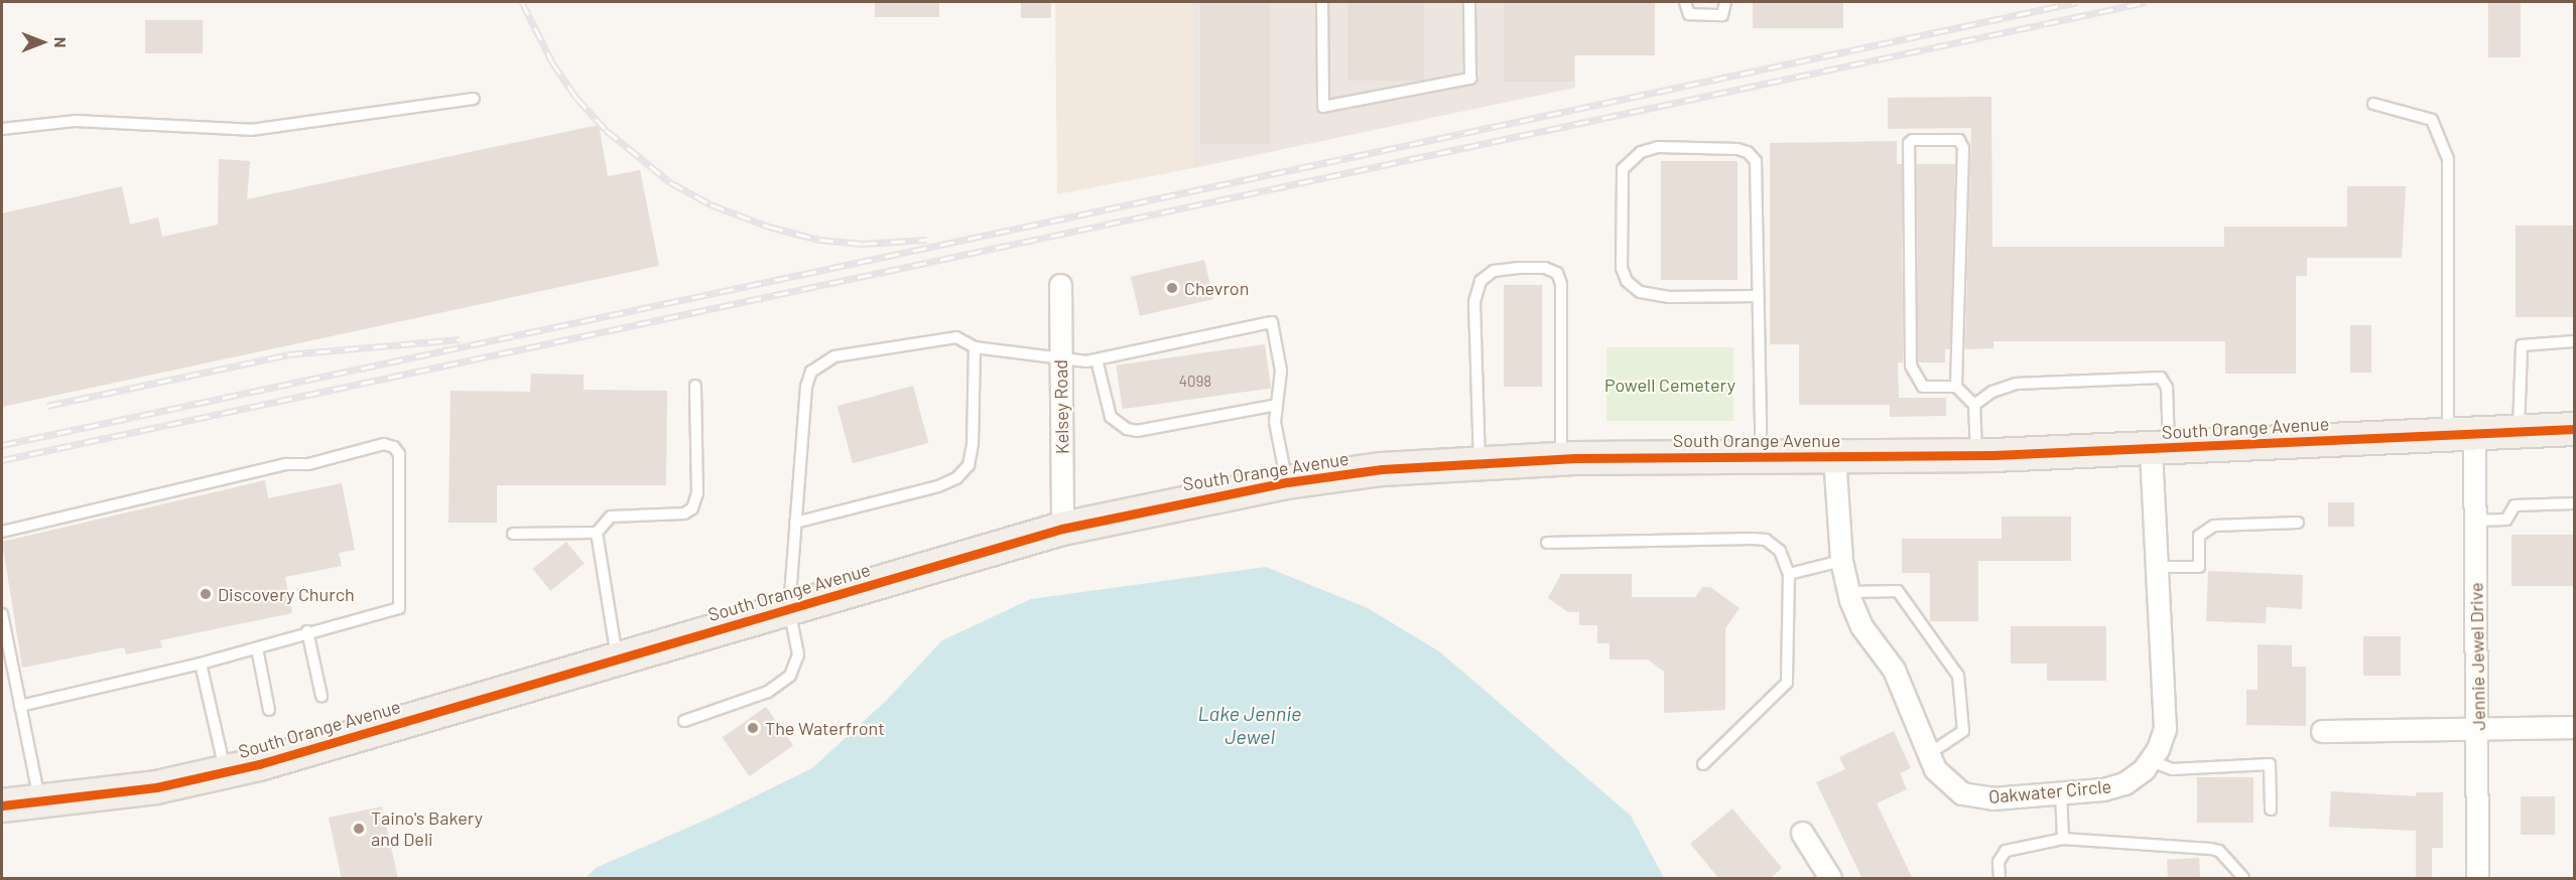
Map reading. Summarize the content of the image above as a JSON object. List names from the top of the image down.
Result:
{
  "streets": {
    "main road": ["South Orange Avenue"],
    "street": ["Kelsey Road", "Jennie Jewel Drive", "Oakwater Circle"]
  },
  "crossings": [
    ["Kelsey Road", "South Orange Avenue"],
    ["South Orange Avenue", "Jennie Jewel Drive"],
    ["South Orange Avenue", "Oakwater Circle"]
  ],
  "water": ["Lake Jennie Jewel"],
  "parks": ["Powell Cemetery"],
  "places": [
    "Chevron",
    "Discovery Church",
    "The Waterfront",
    "Taino's Bakery and Deli"
  ],
  "house_numbers": ["4098"],
  "north": "right"
}
